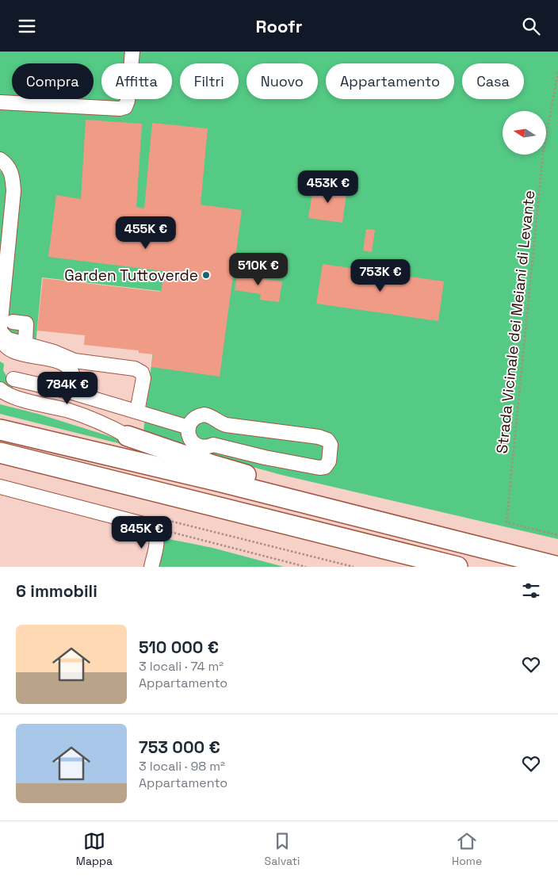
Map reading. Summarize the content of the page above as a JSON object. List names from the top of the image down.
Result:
{
  "streets": {
    "path": ["Strada Vicinale dei Meiani di Levante"]
  },
  "places": ["Garden Tuttoverde"],
  "north": "left",
  "page": {
    "header": "Roofr",
    "chip": [
      "Compra",
      "Affitta",
      "Filtri",
      "Nuovo",
      "Appartamento",
      "Casa"
    ],
    "price": [
      "453K €",
      "455K €",
      "510K €",
      "753K €",
      "784K €",
      "845K €"
    ],
    "heading": "6 immobili",
    "list": [
      {
        "name": "510 000 €",
        "note": "3 locali · 74 m² · Appartamento"
      },
      {
        "name": "753 000 €",
        "note": "3 locali · 98 m² · Appartamento"
      }
    ],
    "tabs": ["Mappa", "Salvati", "Home"]
  }
}
